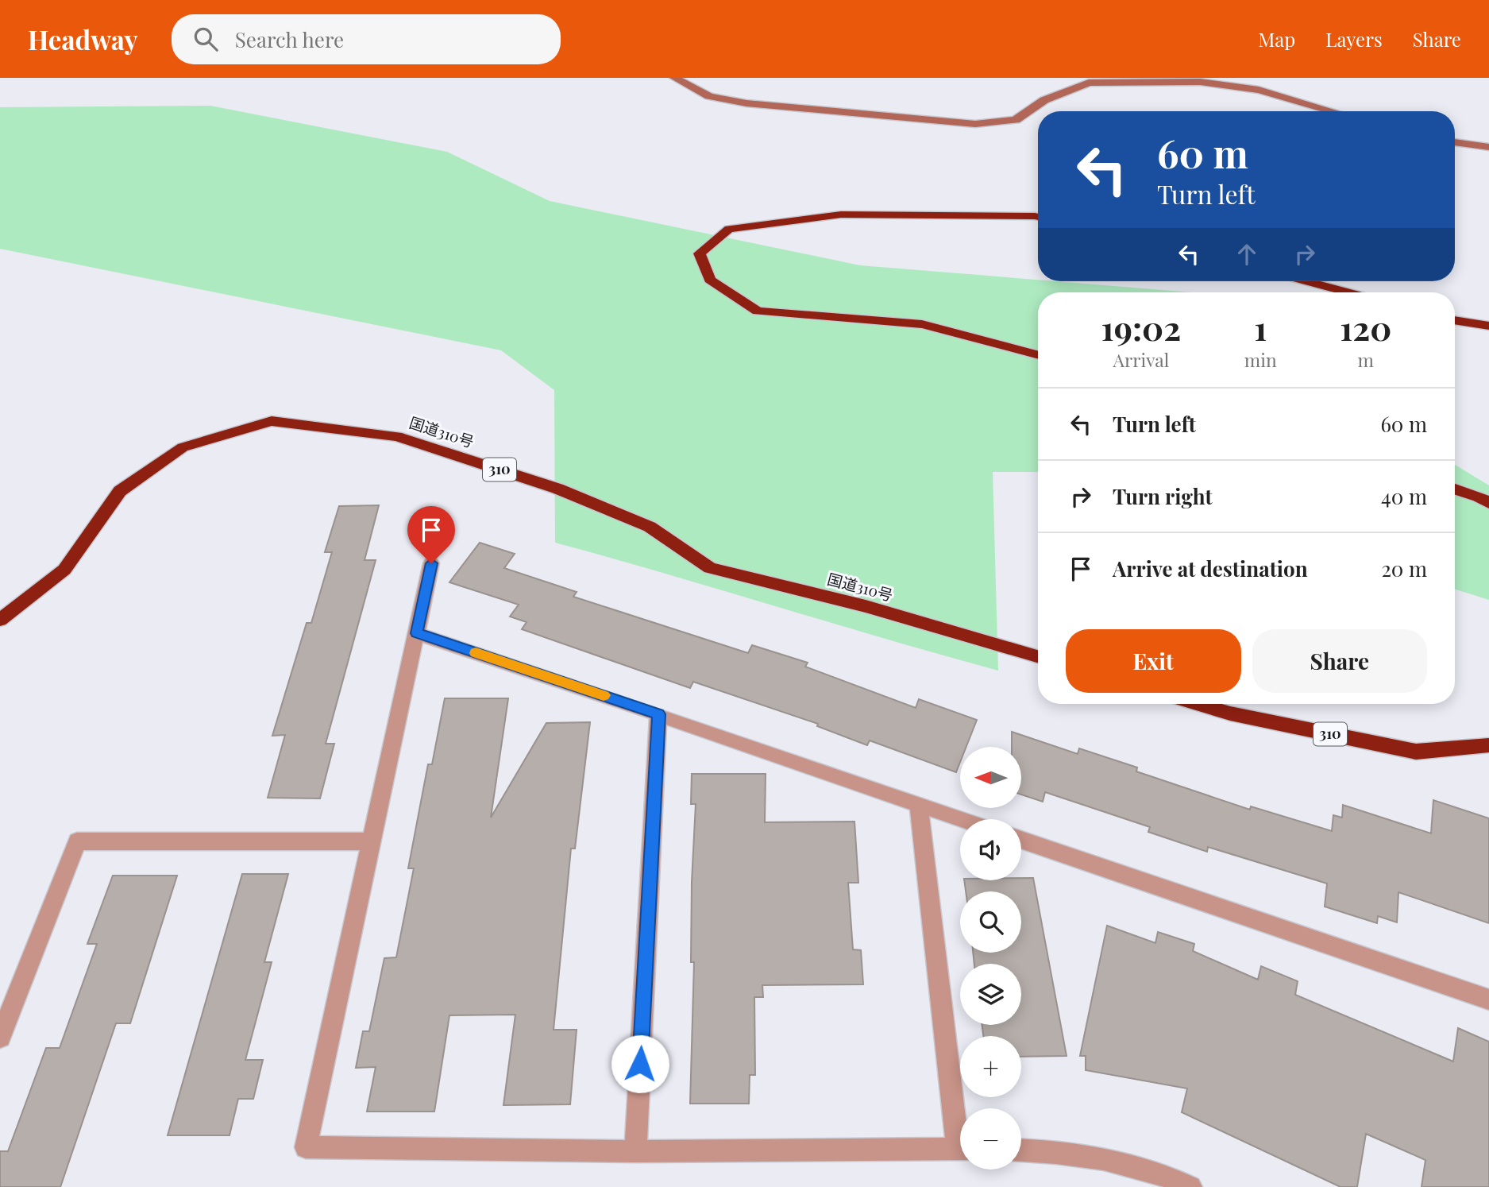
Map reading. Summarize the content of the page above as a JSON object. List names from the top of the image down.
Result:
{
  "streets": {
    "highway": ["国道310号", "310"]
  },
  "north": "left",
  "page": {
    "header": "Headway",
    "search": "Search here",
    "nav": ["Map", "Layers", "Share"],
    "turn": ["60 m", "Turn left"],
    "eta": [
      "19:02",
      "Arrival",
      "1",
      "min",
      "120",
      "m"
    ],
    "list": [
      {
        "name": "Turn left",
        "value": "60 m"
      },
      {
        "name": "Turn right",
        "value": "40 m"
      },
      {
        "name": "Arrive at destination",
        "value": "20 m"
      }
    ],
    "buttons": ["Exit", "Share"],
    "map_buttons": ["+", "−"]
  }
}
